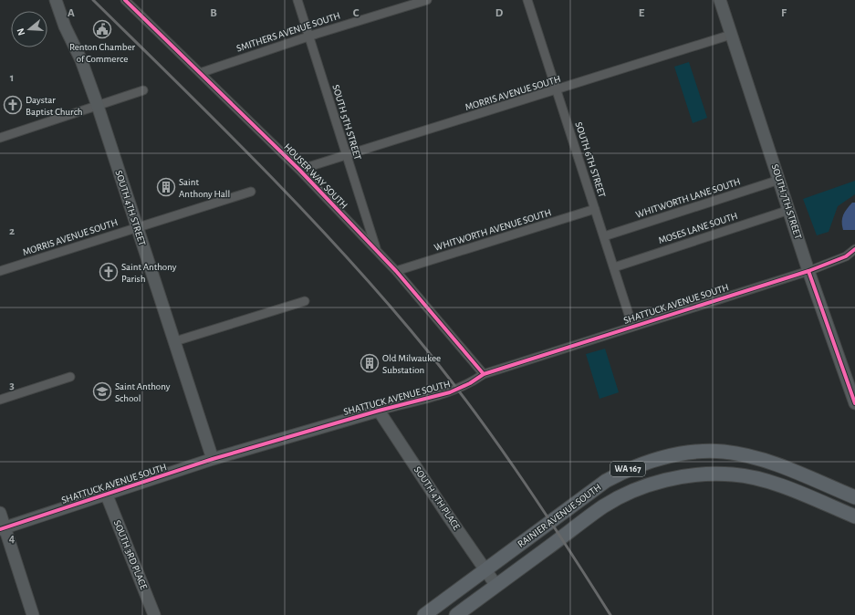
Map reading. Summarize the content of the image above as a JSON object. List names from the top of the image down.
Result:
{
  "streets": {
    "main road": ["WA 167", "RAINIER AVENUE SOUTH"],
    "street": [
      "SMITHERS AVENUE SOUTH",
      "MORRIS AVENUE SOUTH",
      "SOUTH 5TH STREET",
      "SOUTH 6TH STREET",
      "HOUSER WAY SOUTH",
      "WHITWORTH LANE SOUTH",
      "SOUTH 7TH STREET",
      "SOUTH 4TH STREET",
      "MOSES LANE SOUTH",
      "WHITWORTH AVENUE SOUTH",
      "SHATTUCK AVENUE SOUTH",
      "SOUTH 4TH PLACE",
      "SOUTH 3RD PLACE"
    ]
  },
  "crossings": [
    ["SMITHERS AVENUE SOUTH", "SOUTH 5TH STREET"],
    ["SMITHERS AVENUE SOUTH", "HOUSER WAY SOUTH"],
    ["MORRIS AVENUE SOUTH", "SOUTH 5TH STREET"],
    ["MORRIS AVENUE SOUTH", "SOUTH 6TH STREET"],
    ["MORRIS AVENUE SOUTH", "HOUSER WAY SOUTH"],
    ["MORRIS AVENUE SOUTH", "SOUTH 7TH STREET"],
    ["MORRIS AVENUE SOUTH", "SOUTH 4TH STREET"],
    ["SOUTH 5TH STREET", "HOUSER WAY SOUTH"],
    ["SOUTH 6TH STREET", "WHITWORTH LANE SOUTH"],
    ["SOUTH 6TH STREET", "MOSES LANE SOUTH"],
    ["SOUTH 6TH STREET", "WHITWORTH AVENUE SOUTH"],
    ["SOUTH 6TH STREET", "SHATTUCK AVENUE SOUTH"],
    ["HOUSER WAY SOUTH", "WHITWORTH AVENUE SOUTH"],
    ["HOUSER WAY SOUTH", "SHATTUCK AVENUE SOUTH"],
    ["WHITWORTH LANE SOUTH", "SOUTH 7TH STREET"],
    ["SOUTH 7TH STREET", "MOSES LANE SOUTH"],
    ["SOUTH 7TH STREET", "SHATTUCK AVENUE SOUTH"],
    ["SOUTH 4TH STREET", "SHATTUCK AVENUE SOUTH"],
    ["SHATTUCK AVENUE SOUTH", "SOUTH 4TH PLACE"],
    ["SHATTUCK AVENUE SOUTH", "SOUTH 3RD PLACE"],
    ["SOUTH 4TH PLACE", "RAINIER AVENUE SOUTH"]
  ],
  "places": {
    "public building": ["Renton Chamber of Commerce"],
    "church": ["Daystar Baptist Church", "Saint Anthony Parish"],
    "building": ["Saint Anthony Hall", "Old Milwaukee Substation"],
    "school or university": ["Saint Anthony School"]
  },
  "north": "left",
  "grid": {
    "columns": [
      "A",
      "B",
      "C",
      "D",
      "E",
      "F"
    ],
    "rows": [
      "1",
      "2",
      "3",
      "4"
    ]
  }
}
